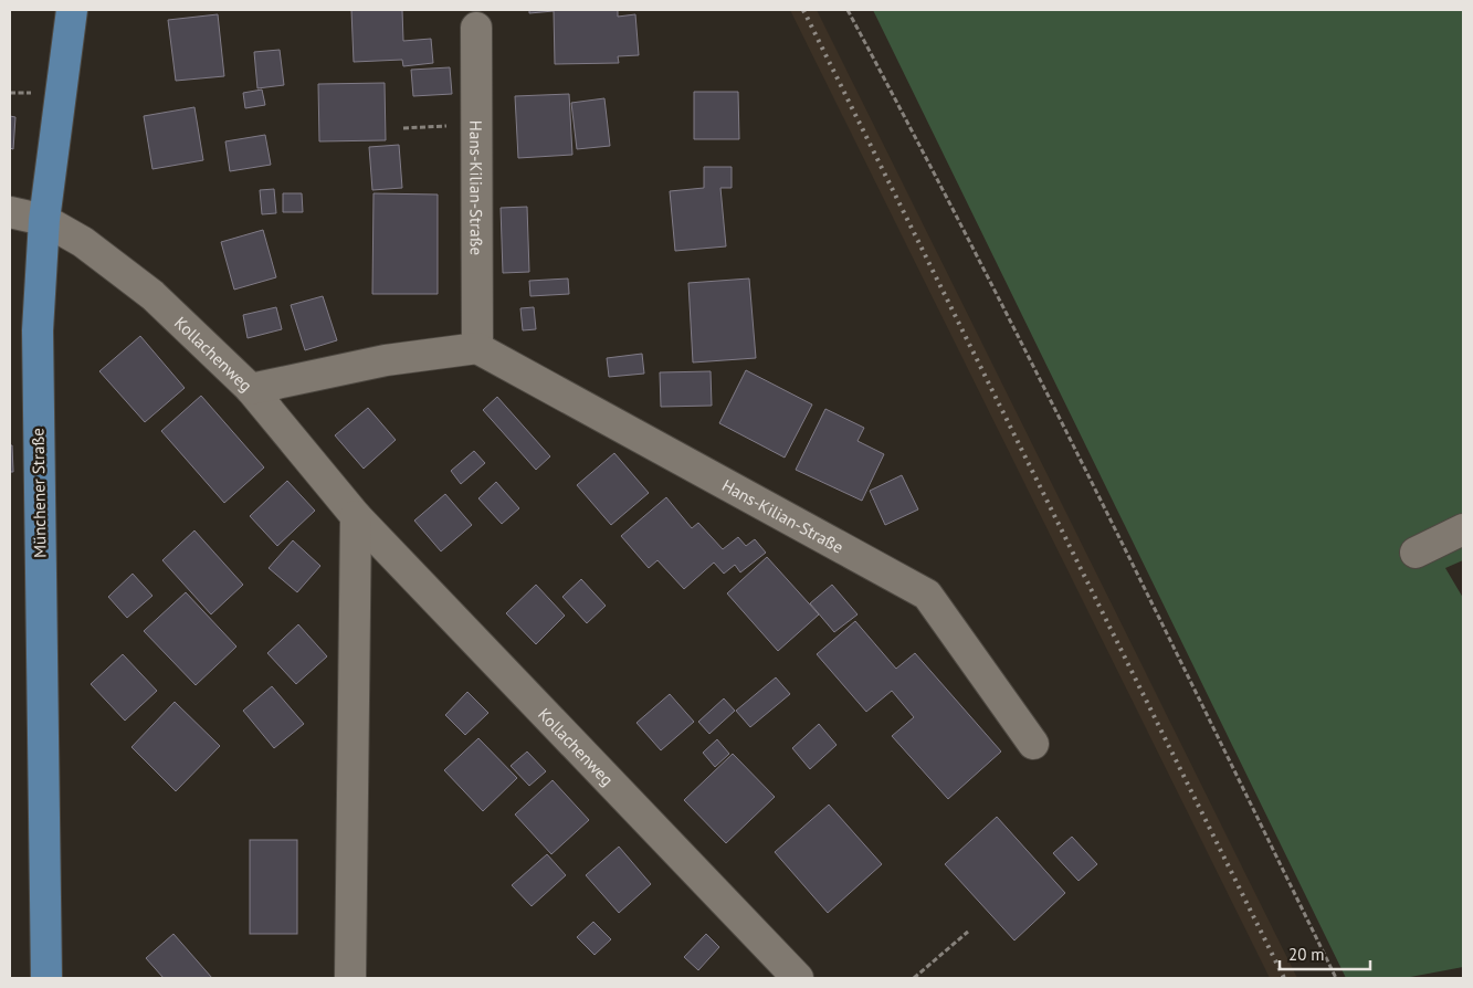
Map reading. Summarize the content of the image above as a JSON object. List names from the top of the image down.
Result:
{
  "streets": {
    "main road": ["Münchener Straße"],
    "street": ["Hans-Kilian-Straße", "Kollachenweg"]
  },
  "crossings": [
    ["Kollachenweg", "Münchener Straße"]
  ],
  "scale_bar": "20 m"
}
